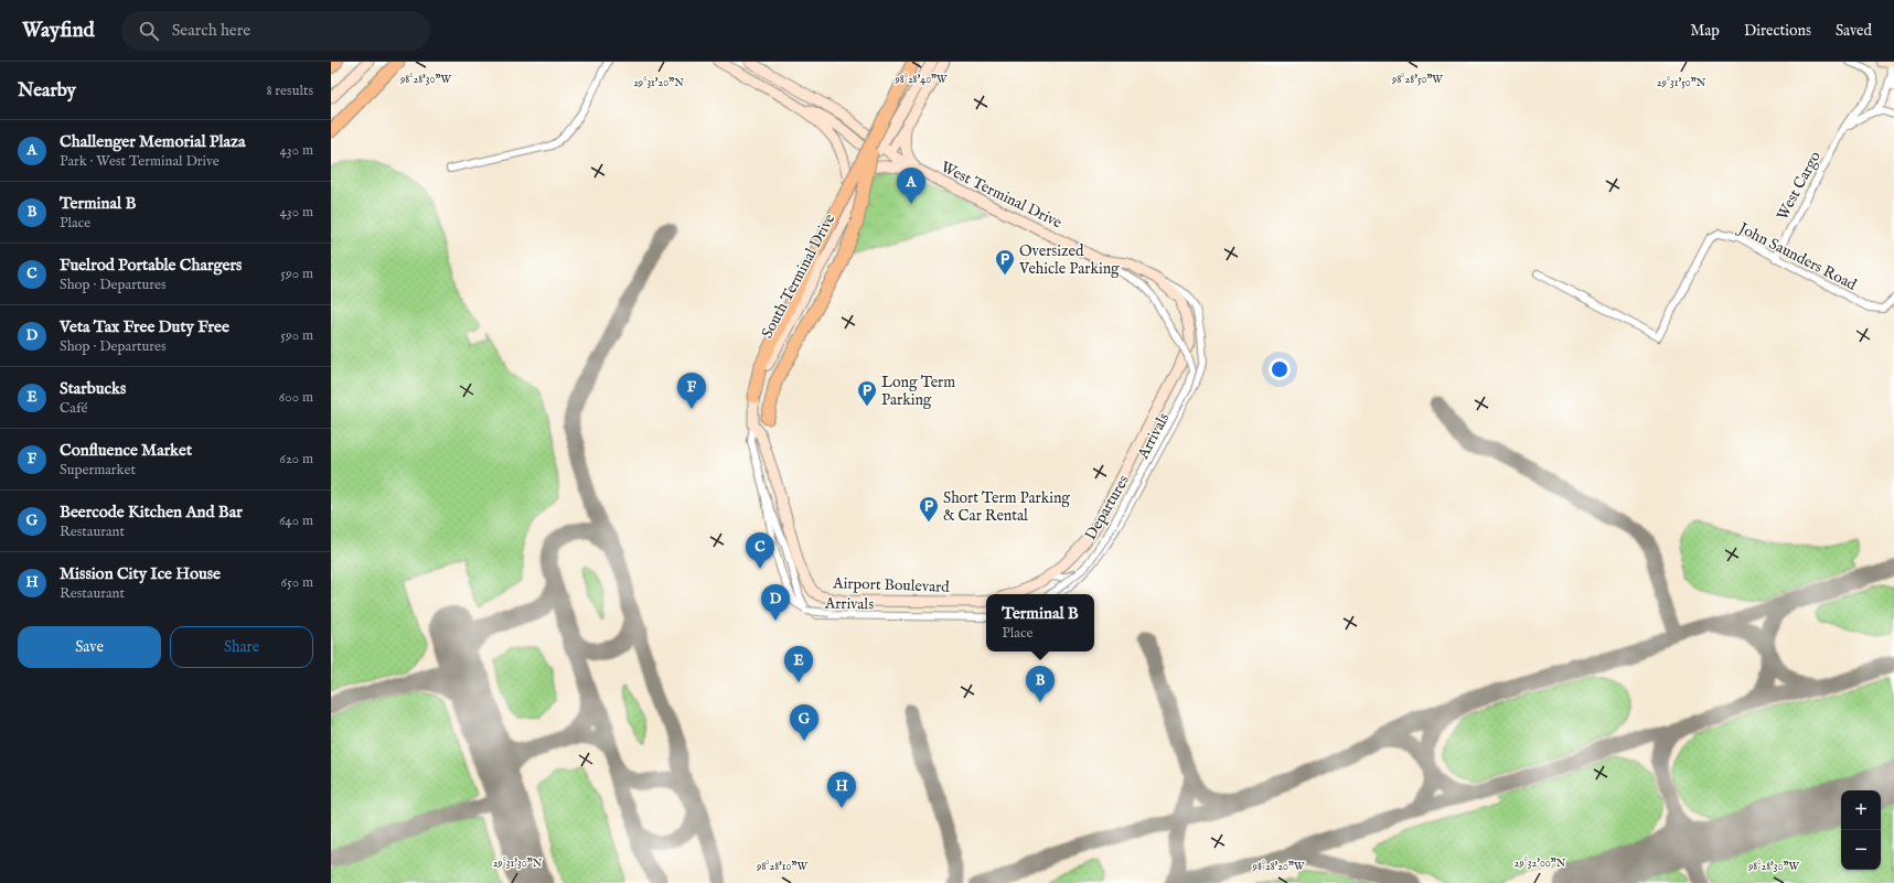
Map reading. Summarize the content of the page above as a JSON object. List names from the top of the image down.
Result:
{
  "streets": {
    "main road": ["West Terminal Drive", "South Terminal Drive", "Airport Boulevard"],
    "street": [
      "West Cargo",
      "John Saunders Road",
      "Arrivals",
      "Departures"
    ]
  },
  "crossings": [
    ["West Cargo", "John Saunders Road"],
    ["West Terminal Drive", "Arrivals"],
    ["West Terminal Drive", "Departures"],
    ["South Terminal Drive", "Airport Boulevard"]
  ],
  "places": {
    "parking": ["Oversized Vehicle Parking", "Long Term Parking", "Short Term Parking & Car Rental"]
  },
  "page": {
    "header": "Wayfind",
    "search": "Search here",
    "nav": ["Map", "Directions", "Saved"],
    "heading": ["Nearby", "8 results"],
    "list": [
      {
        "mark": "A",
        "name": "Challenger Memorial Plaza",
        "note": "Park · West Terminal Drive",
        "value": "430 m"
      },
      {
        "mark": "B",
        "name": "Terminal B",
        "note": "Place",
        "value": "430 m"
      },
      {
        "mark": "C",
        "name": "Fuelrod Portable Chargers",
        "note": "Shop · Departures",
        "value": "590 m"
      },
      {
        "mark": "D",
        "name": "Veta Tax Free Duty Free",
        "note": "Shop · Departures",
        "value": "590 m"
      },
      {
        "mark": "E",
        "name": "Starbucks",
        "note": "Café",
        "value": "600 m"
      },
      {
        "mark": "F",
        "name": "Confluence Market",
        "note": "Supermarket",
        "value": "620 m"
      },
      {
        "mark": "G",
        "name": "Beercode Kitchen And Bar",
        "note": "Restaurant",
        "value": "640 m"
      },
      {
        "mark": "H",
        "name": "Mission City Ice House",
        "note": "Restaurant",
        "value": "650 m"
      }
    ],
    "pins": [
      "A",
      "F",
      "C",
      "D",
      "E",
      "B",
      "G",
      "H"
    ],
    "popup": ["Terminal B", "Place"],
    "buttons": ["Save", "Share"],
    "map_buttons": ["+", "−"]
  },
  "coordinates": [
    "98°28'30\"W",
    "98°28'40\"W",
    "98°28'50\"W",
    "29°31'20\"N",
    "29°31'50\"N",
    "29°31'30\"N",
    "29°32'00\"N",
    "98°28'10\"W",
    "98°28'20\"W"
  ]
}
